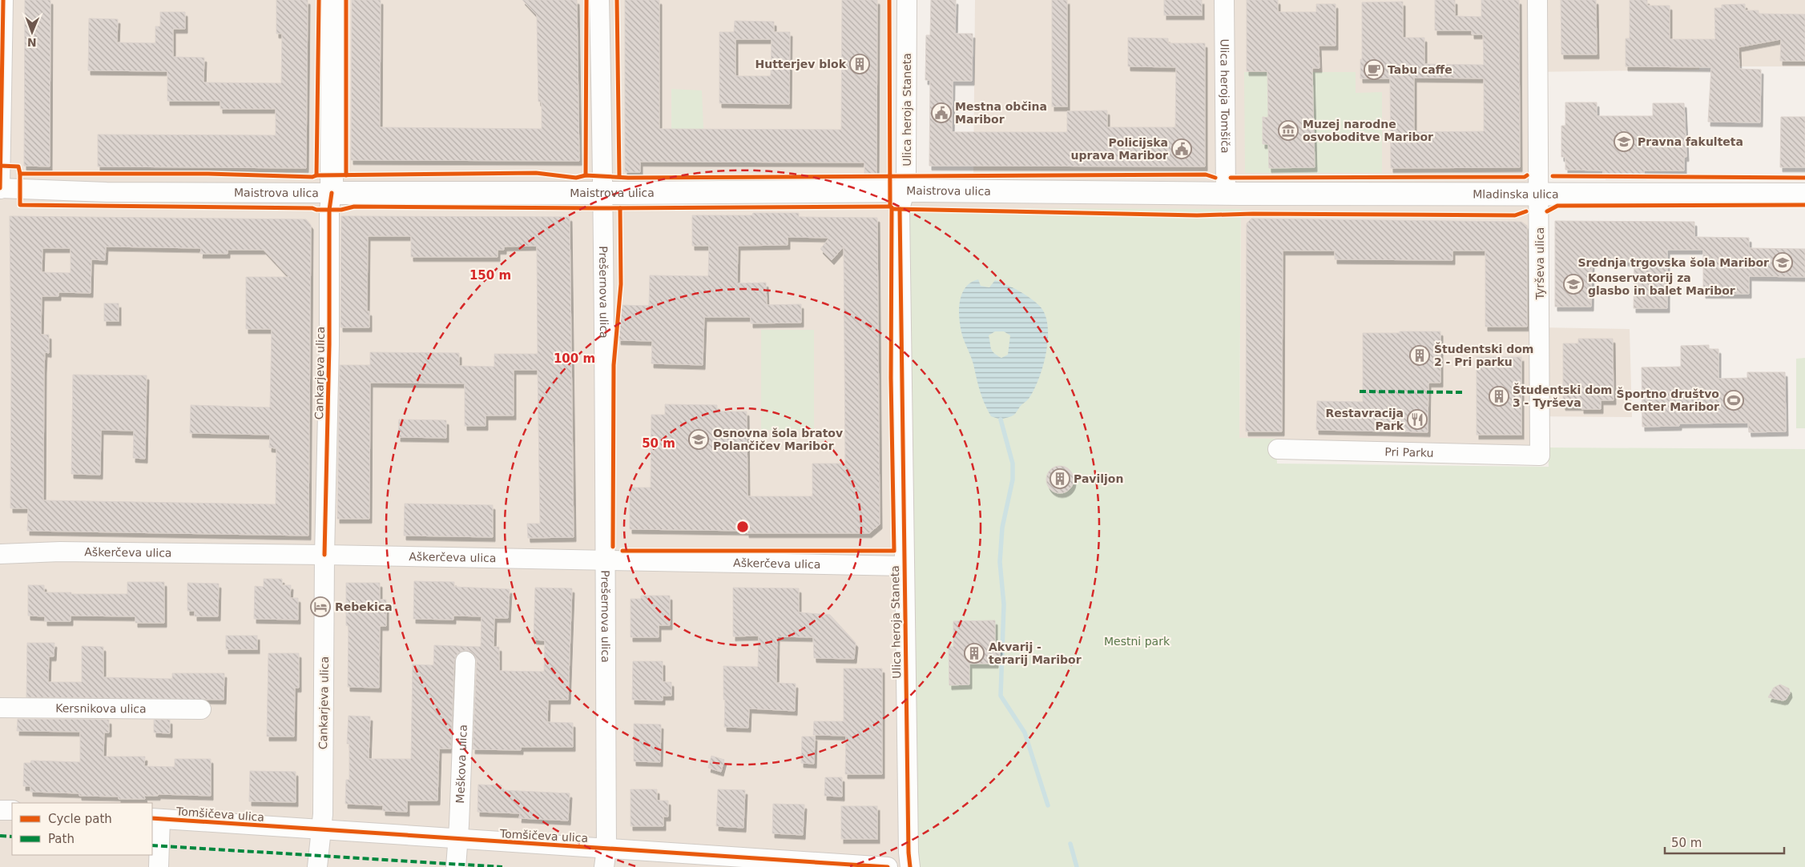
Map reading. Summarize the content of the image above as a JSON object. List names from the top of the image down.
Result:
{
  "streets": {
    "street": [
      "Ulica heroja Tomšiča",
      "Ulica heroja Staneta",
      "Maistrova ulica",
      "Mladinska ulica",
      "Tyrševa ulica",
      "Prešernova ulica",
      "Cankarjeva ulica",
      "Pri Parku",
      "Aškerčeva ulica",
      "Kersnikova ulica",
      "Meškova ulica",
      "Tomšičeva ulica"
    ]
  },
  "crossings": [
    ["Ulica heroja Tomšiča", "Maistrova ulica"],
    ["Ulica heroja Tomšiča", "Mladinska ulica"],
    ["Ulica heroja Staneta", "Maistrova ulica"],
    ["Ulica heroja Staneta", "Aškerčeva ulica"],
    ["Maistrova ulica", "Mladinska ulica"],
    ["Maistrova ulica", "Prešernova ulica"],
    ["Maistrova ulica", "Cankarjeva ulica"],
    ["Mladinska ulica", "Tyrševa ulica"],
    ["Tyrševa ulica", "Pri Parku"],
    ["Prešernova ulica", "Aškerčeva ulica"],
    ["Prešernova ulica", "Tomšičeva ulica"],
    ["Cankarjeva ulica", "Aškerčeva ulica"],
    ["Cankarjeva ulica", "Tomšičeva ulica"],
    ["Meškova ulica", "Tomšičeva ulica"]
  ],
  "parks": ["Mestni park"],
  "places": {
    "building": [
      "Hutterjev blok",
      "Študentski dom 2 - Pri parku",
      "Študentski dom 3 - Tyrševa",
      "Paviljon",
      "Akvarij - terarij Maribor"
    ],
    "cafe": ["Tabu caffe"],
    "public building": ["Mestna občina Maribor", "Policijska uprava Maribor"],
    "museum": ["Muzej narodne osvoboditve Maribor"],
    "school or university": [
      "Pravna fakulteta",
      "Srednja trgovska šola Maribor",
      "Konservatorij za glasbo in balet Maribor",
      "Osnovna šola bratov Polančičev Maribor"
    ],
    "sports": ["Športno društvo Center Maribor"],
    "restaurant": ["Restavracija Park"],
    "hotel": ["Rebekica"]
  },
  "legend": ["Cycle path", "Path"],
  "scale_bar": "50 m",
  "north": "bottom",
  "rings": ["150 m", "100 m", "50 m"]
}
